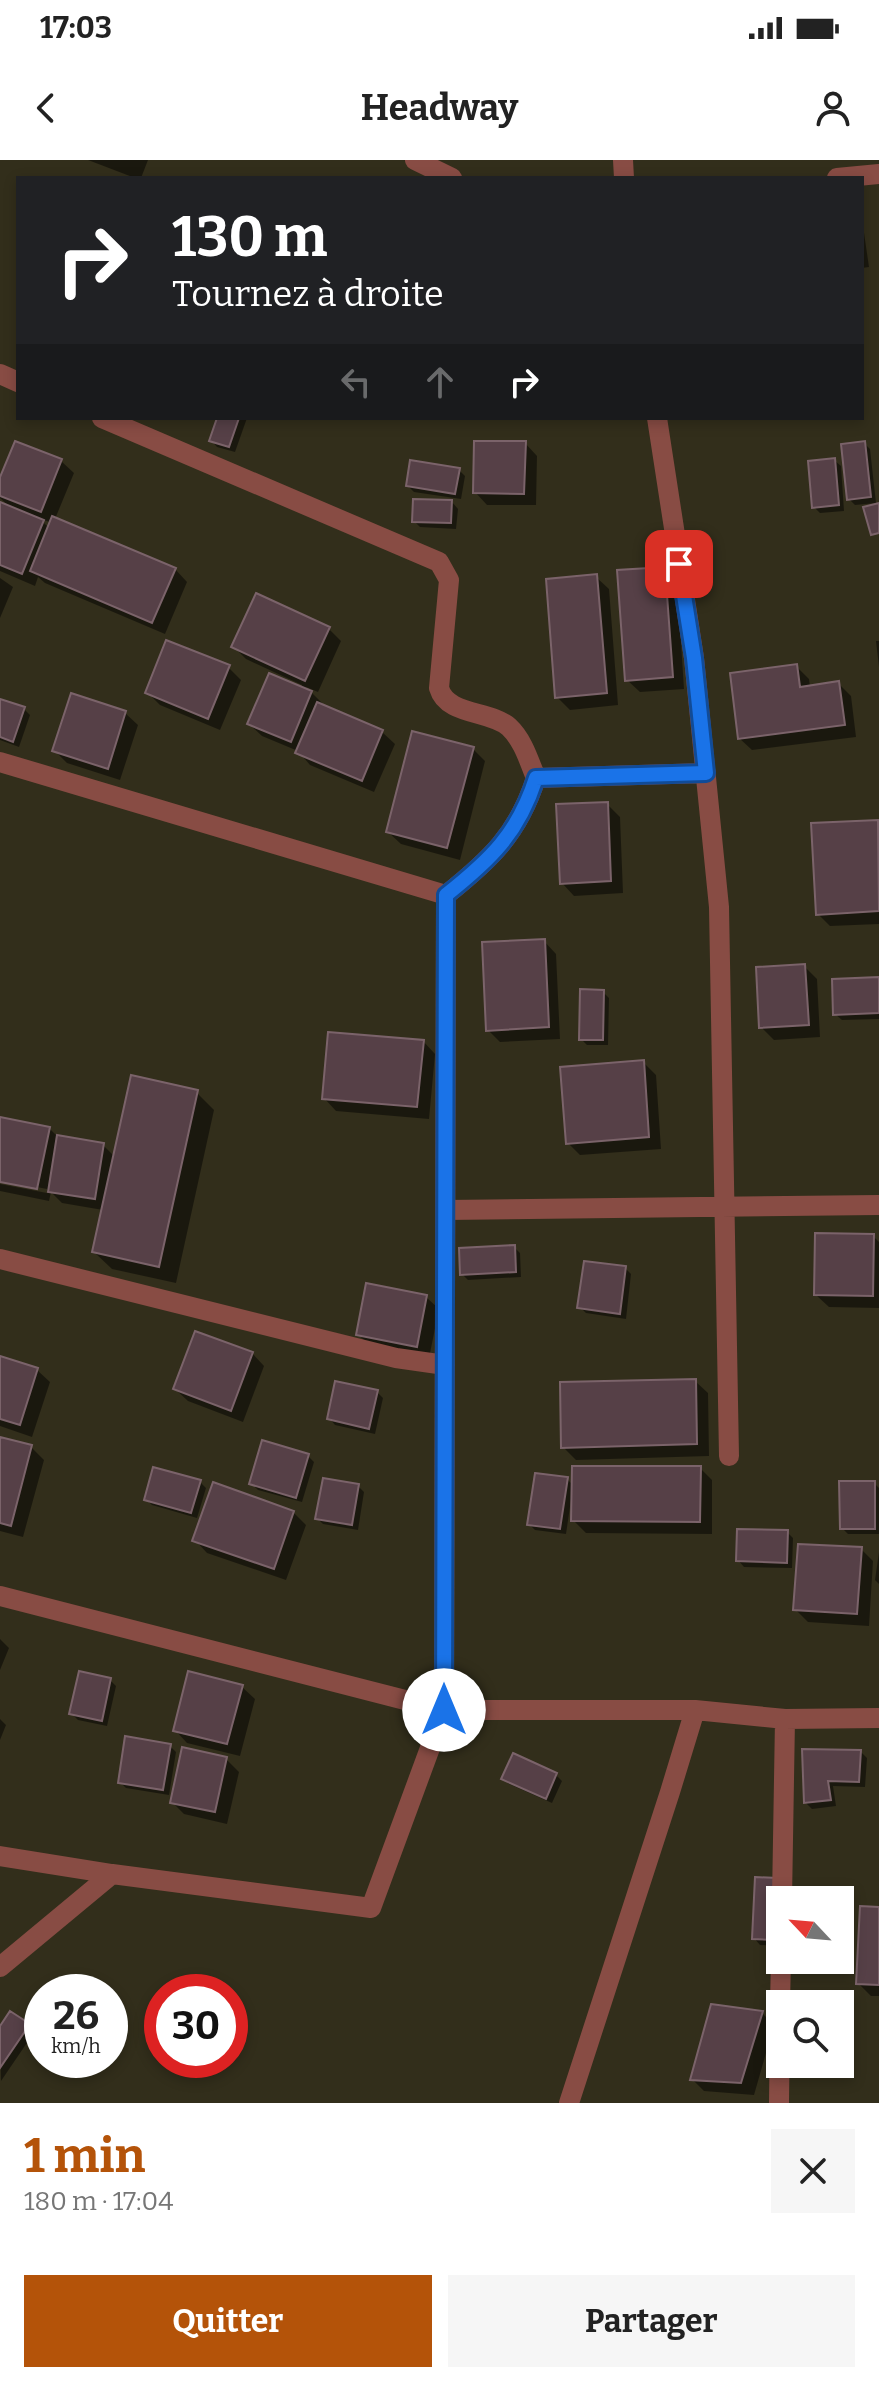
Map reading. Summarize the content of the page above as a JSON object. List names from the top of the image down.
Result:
{
  "north": "top left",
  "page": {
    "status": "17:03",
    "header": "Headway",
    "turn": ["130 m", "Tournez à droite"],
    "speed": "26 km/h",
    "limit": "30",
    "heading": ["1 min", "180 m · 17:04"],
    "buttons": ["Quitter", "Partager"]
  }
}
